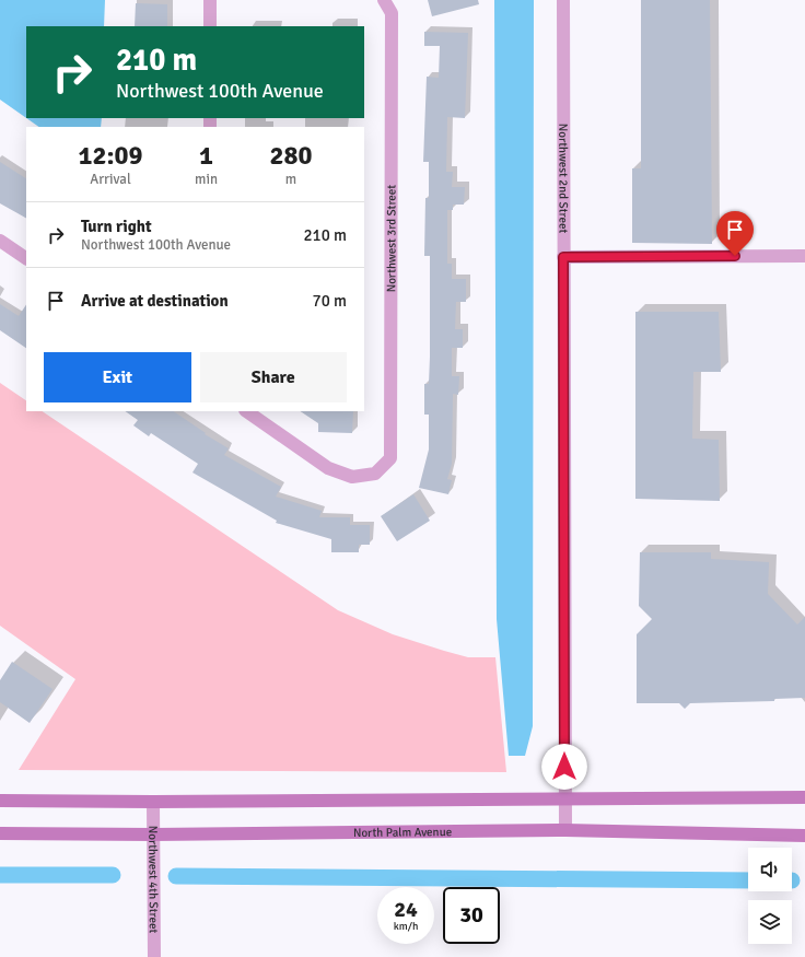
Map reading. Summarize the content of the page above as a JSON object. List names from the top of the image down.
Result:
{
  "streets": {
    "main road": ["North Palm Avenue"],
    "street": ["Northwest 2nd Street", "Northwest 3rd Street", "Northwest 4th Street"]
  },
  "crossings": [
    ["Northwest 2nd Street", "North Palm Avenue"],
    ["North Palm Avenue", "Northwest 4th Street"]
  ],
  "page": {
    "turn": ["210 m", "Northwest 100th Avenue"],
    "eta": [
      "12:09",
      "Arrival",
      "1",
      "min",
      "280",
      "m"
    ],
    "list": [
      {
        "name": "Turn right",
        "note": "Northwest 100th Avenue",
        "value": "210 m"
      },
      {
        "name": "Arrive at destination",
        "value": "70 m"
      }
    ],
    "buttons": ["Exit", "Share"],
    "speed": "24 km/h",
    "limit": "30"
  }
}
